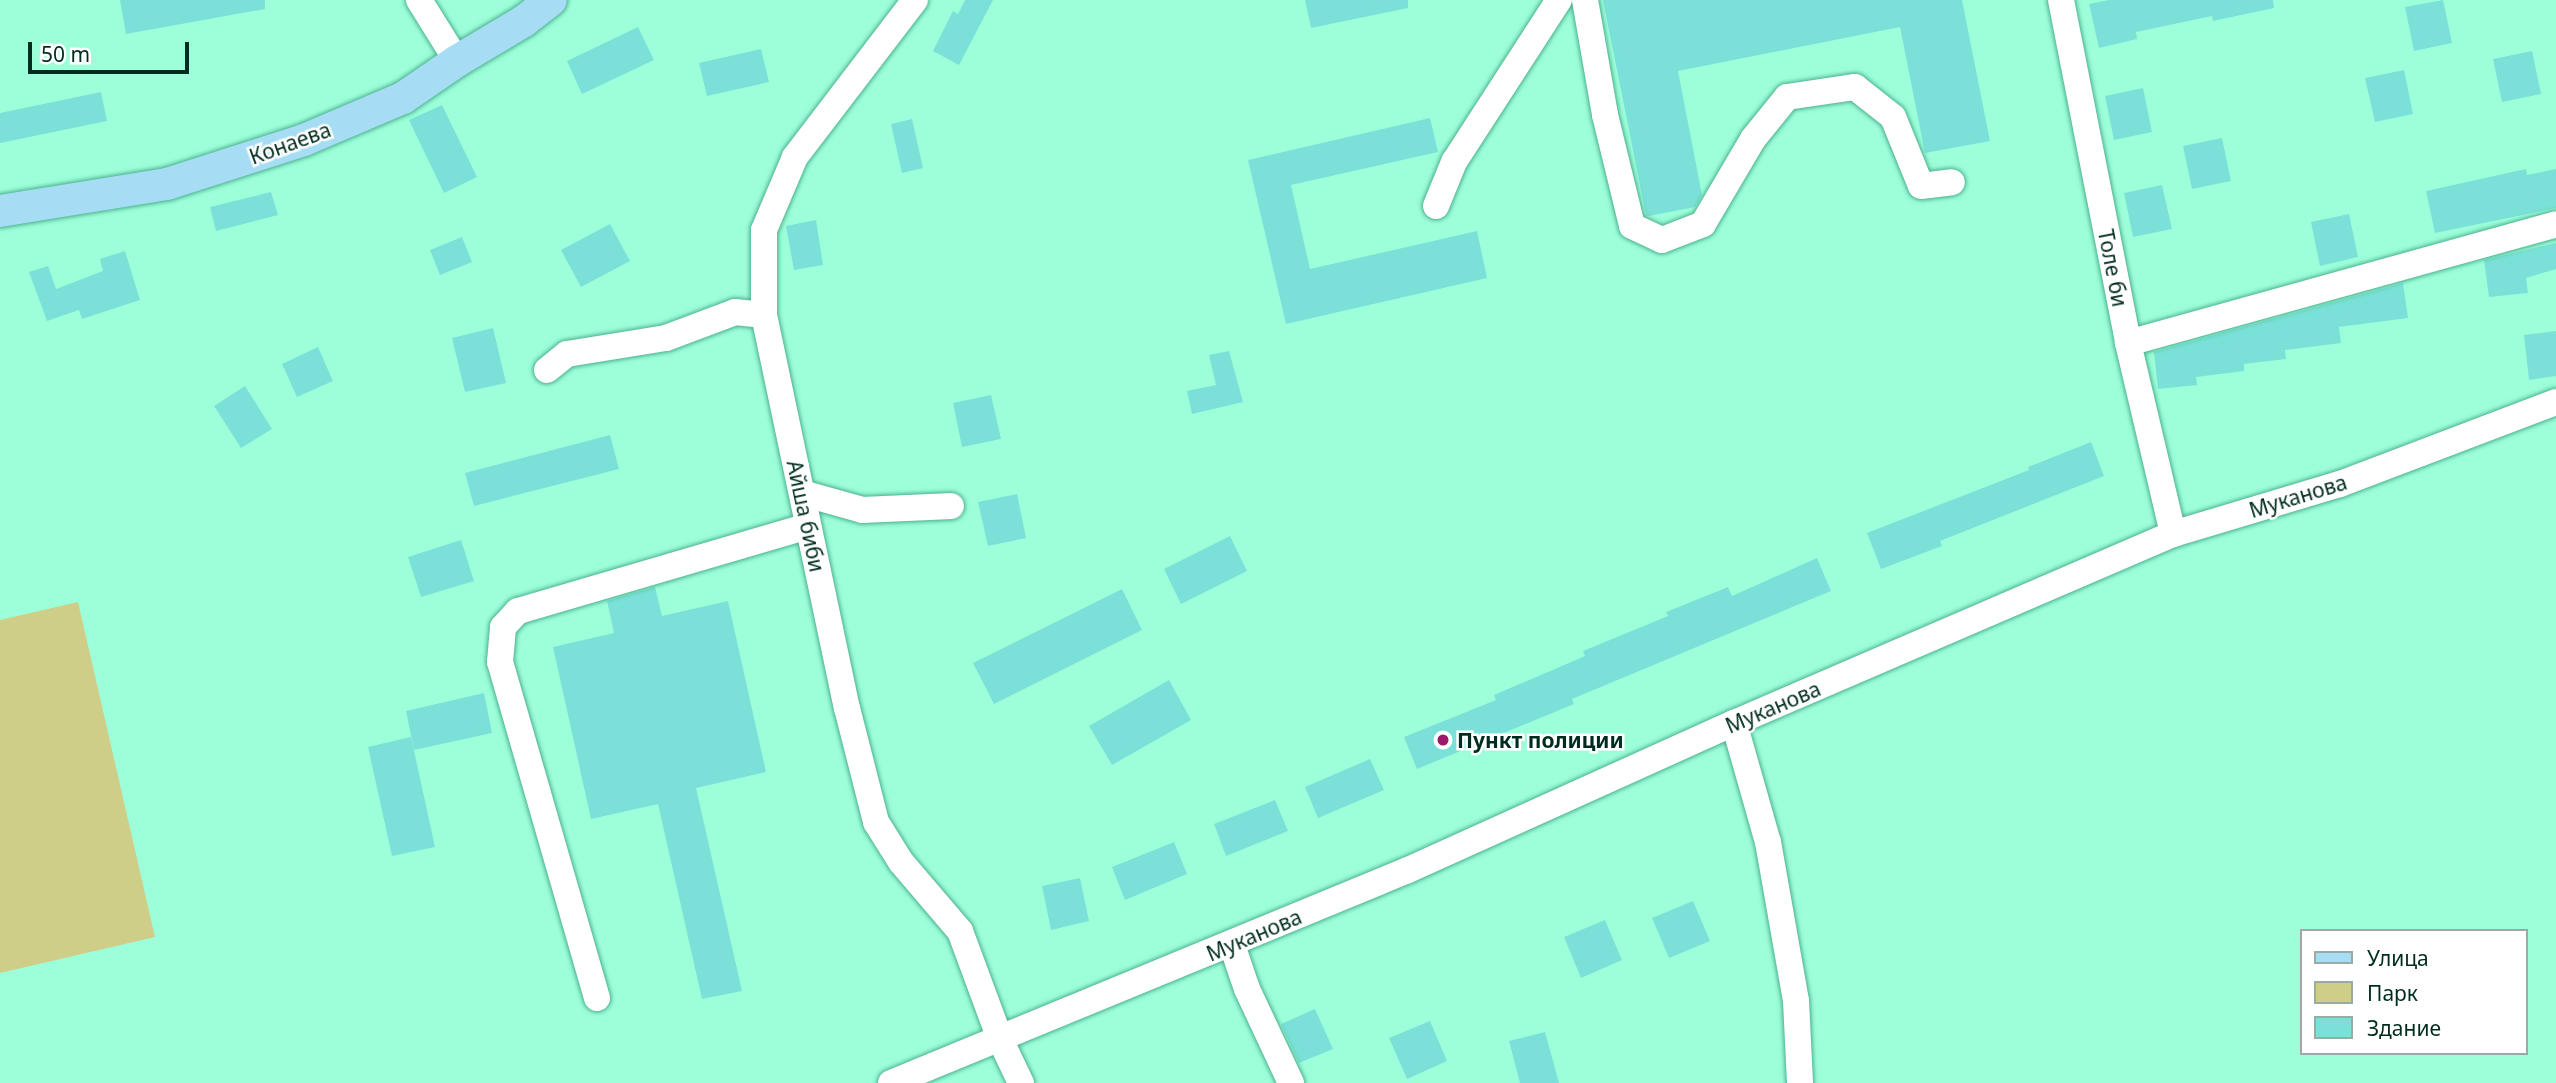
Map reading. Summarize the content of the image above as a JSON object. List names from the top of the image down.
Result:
{
  "streets": {
    "main road": ["Конаева"],
    "street": ["Толе би", "Муканова", "Айша биби"]
  },
  "crossings": [
    ["Толе би", "Муканова"],
    ["Муканова", "Айша биби"]
  ],
  "places": ["Пункт полиции"],
  "legend": ["Улица", "Парк", "Здание"],
  "scale_bar": "50 m"
}
